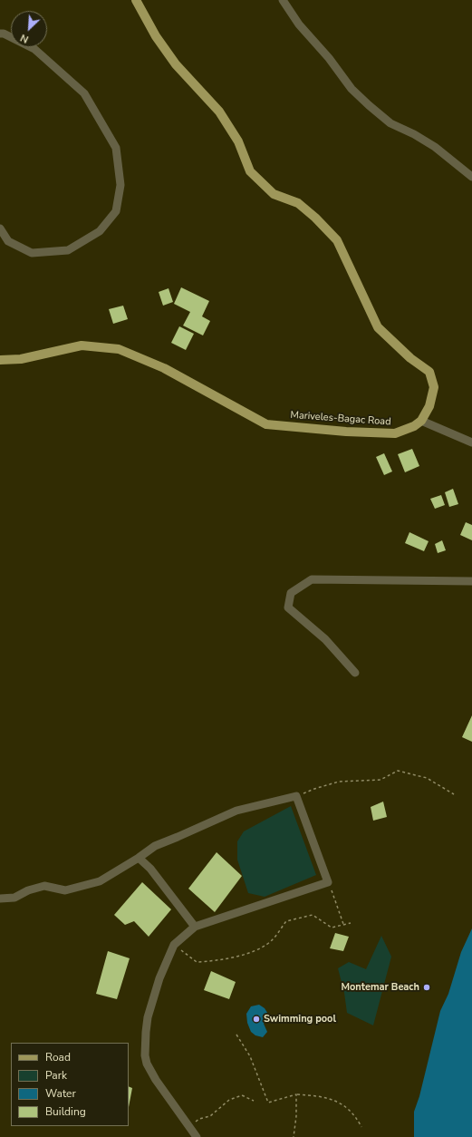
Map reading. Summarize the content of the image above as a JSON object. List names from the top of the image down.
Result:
{
  "streets": {
    "main road": ["Mariveles-Bagac Road"]
  },
  "places": ["Montemar Beach", "Swimming pool"],
  "legend": [
    "Road",
    "Park",
    "Water",
    "Building"
  ],
  "north": "bottom left"
}
